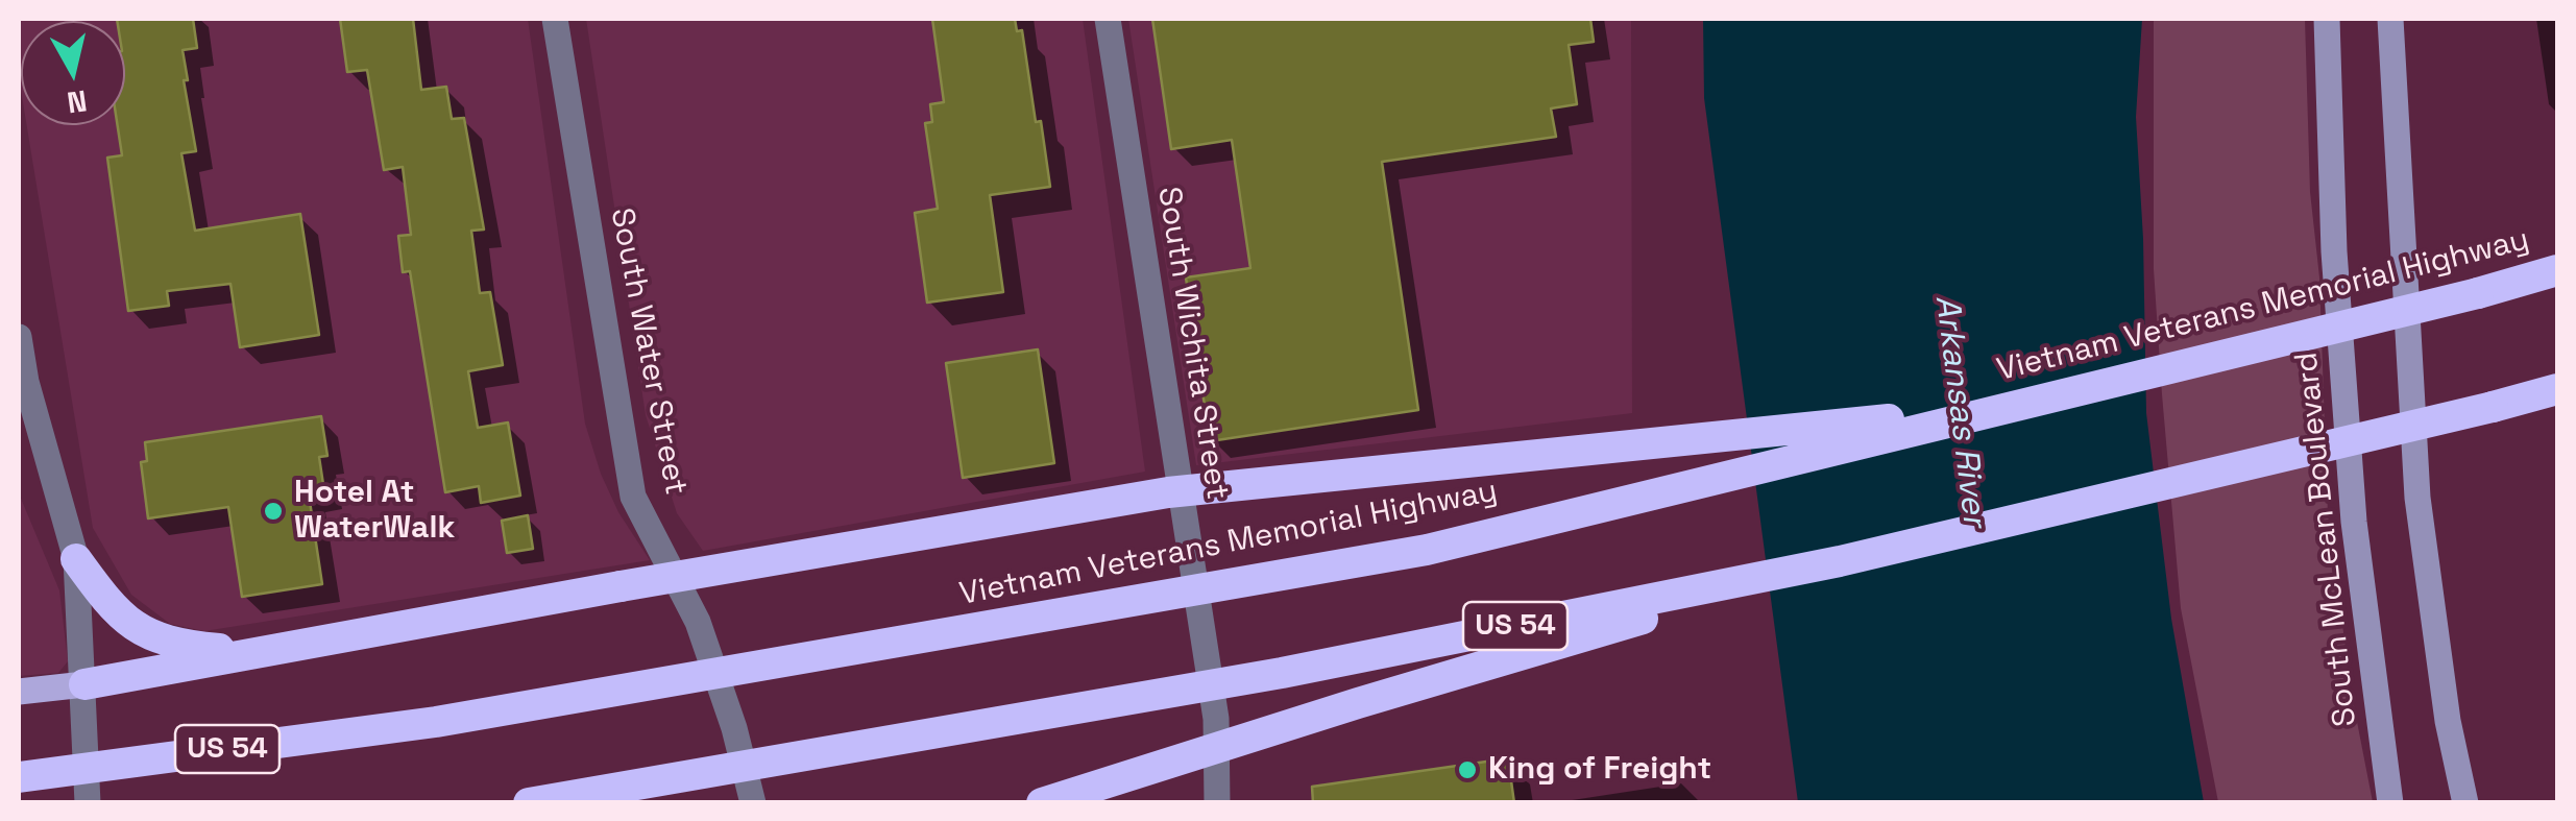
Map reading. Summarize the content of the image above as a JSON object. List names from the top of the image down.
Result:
{
  "streets": {
    "highway": ["Vietnam Veterans Memorial Highway", "US 54"],
    "main road": ["South McLean Boulevard"],
    "street": ["South Wichita Street", "South Water Street"]
  },
  "water": ["Arkansas River"],
  "places": ["Hotel At WaterWalk", "King of Freight"],
  "north": "bottom"
}
